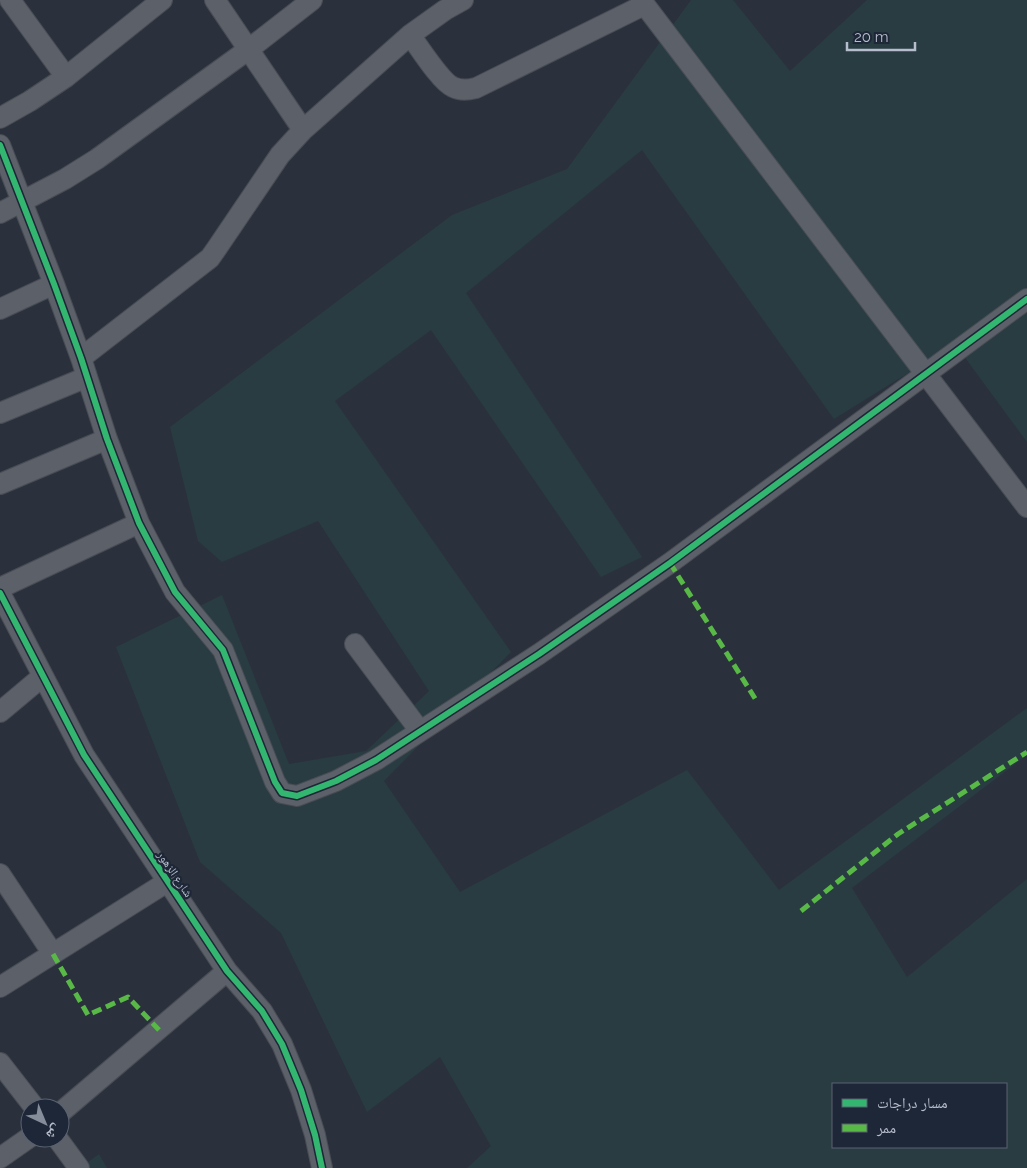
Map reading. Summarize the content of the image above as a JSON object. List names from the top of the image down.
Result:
{
  "streets": {
    "street": ["شارع الزهور"]
  },
  "legend": ["مسار دراجات", "ممر"],
  "scale_bar": "20 m",
  "north": "bottom right"
}
